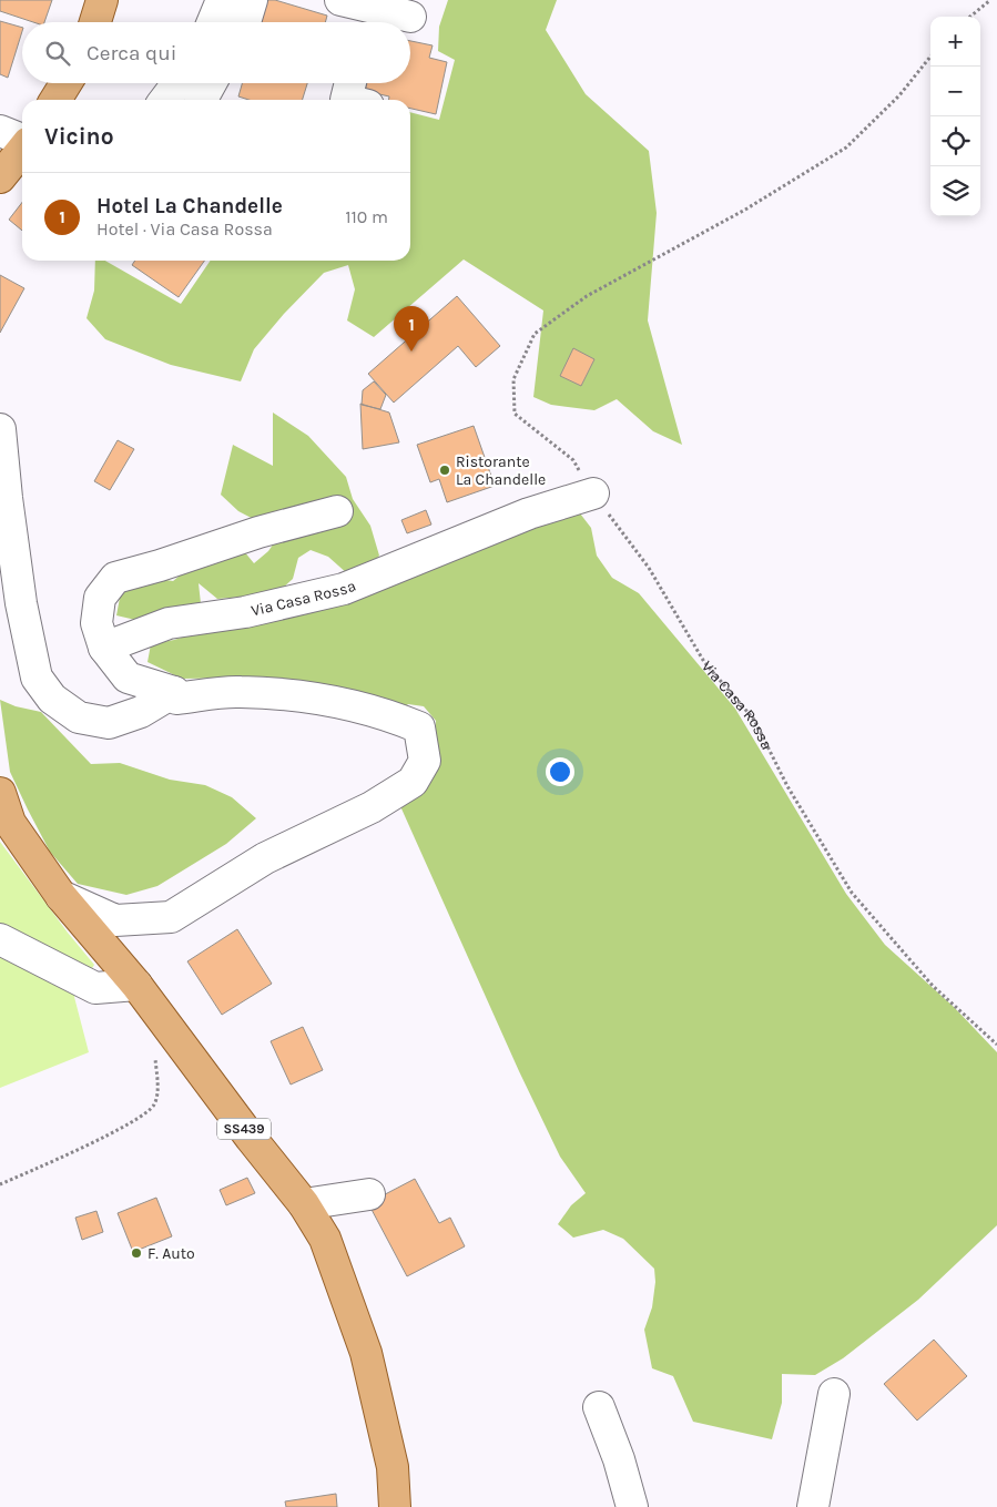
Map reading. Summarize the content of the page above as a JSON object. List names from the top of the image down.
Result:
{
  "streets": {
    "main road": ["SS439"],
    "street": ["Via Casa Rossa"]
  },
  "places": ["Ristorante La Chandelle", "F. Auto"],
  "page": {
    "map_buttons": ["+", "−"],
    "search": "Cerca qui",
    "heading": "Vicino",
    "list": [
      {
        "mark": "1",
        "name": "Hotel La Chandelle",
        "note": "Hotel · Via Casa Rossa",
        "value": "110 m"
      }
    ],
    "pins": "1"
  }
}
